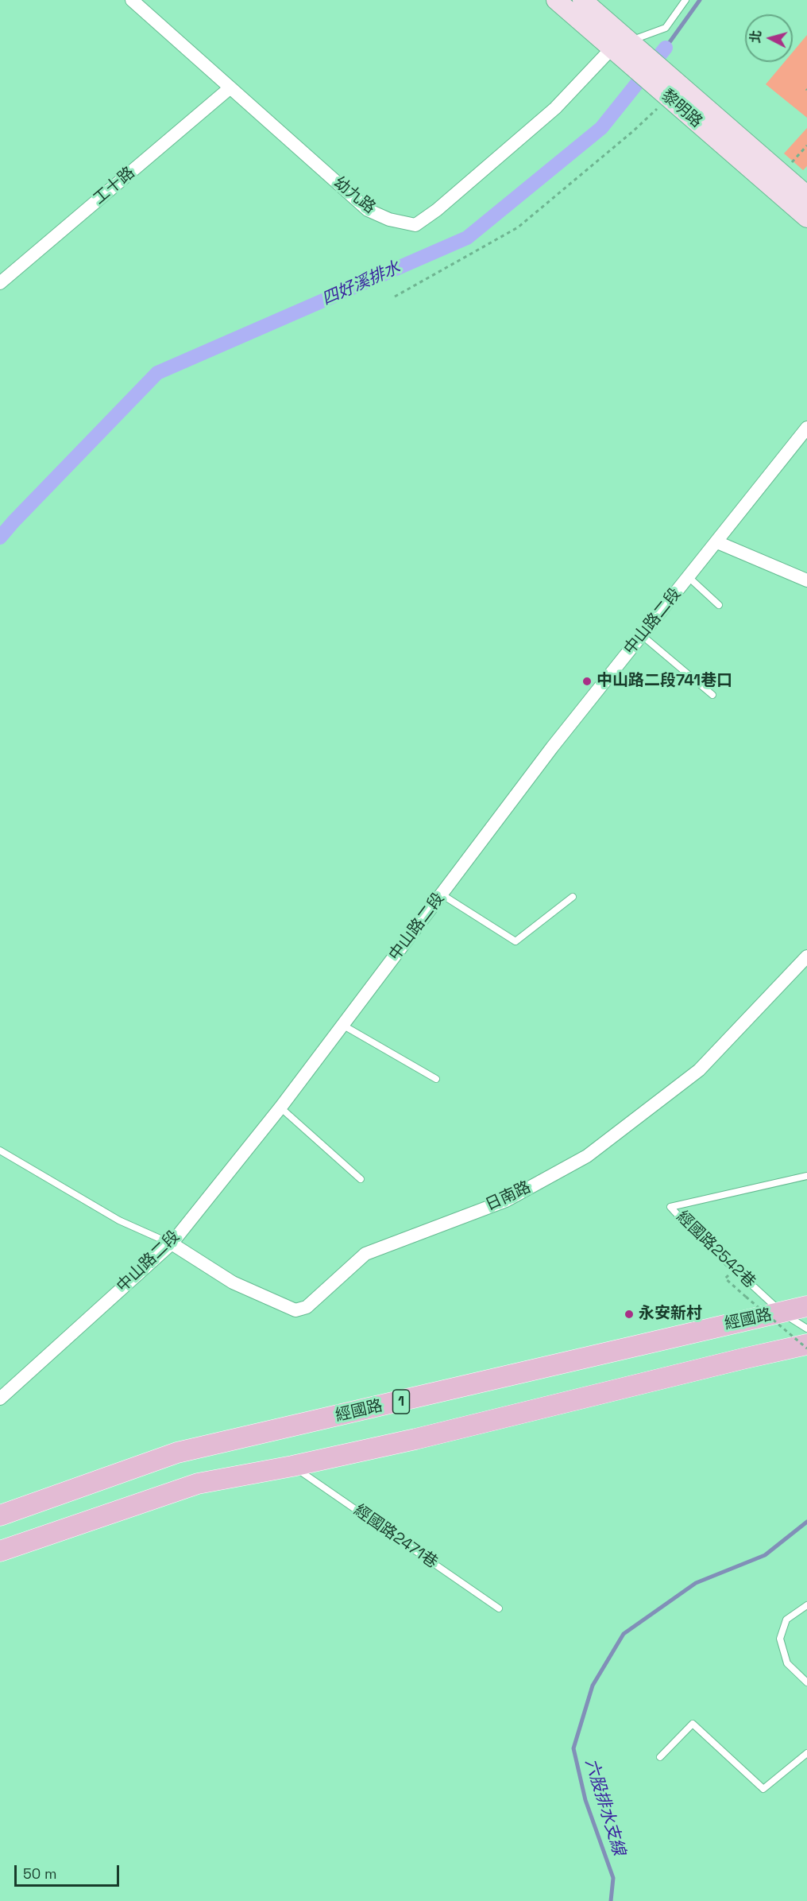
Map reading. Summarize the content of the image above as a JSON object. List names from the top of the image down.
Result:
{
  "streets": {
    "main road": ["經國路", "1"],
    "street": [
      "黎明路",
      "工十路",
      "幼九路",
      "中山路二段",
      "日南路"
    ],
    "lane": ["經國路2542巷", "經國路2471巷"]
  },
  "crossings": [
    ["黎明路", "幼九路"],
    ["工十路", "幼九路"],
    ["中山路二段", "日南路"],
    ["經國路2542巷", "經國路"]
  ],
  "water": ["四好溪排水", "六股排水支線"],
  "places": ["中山路二段741巷口", "永安新村"],
  "scale_bar": "50 m",
  "north": "left"
}
